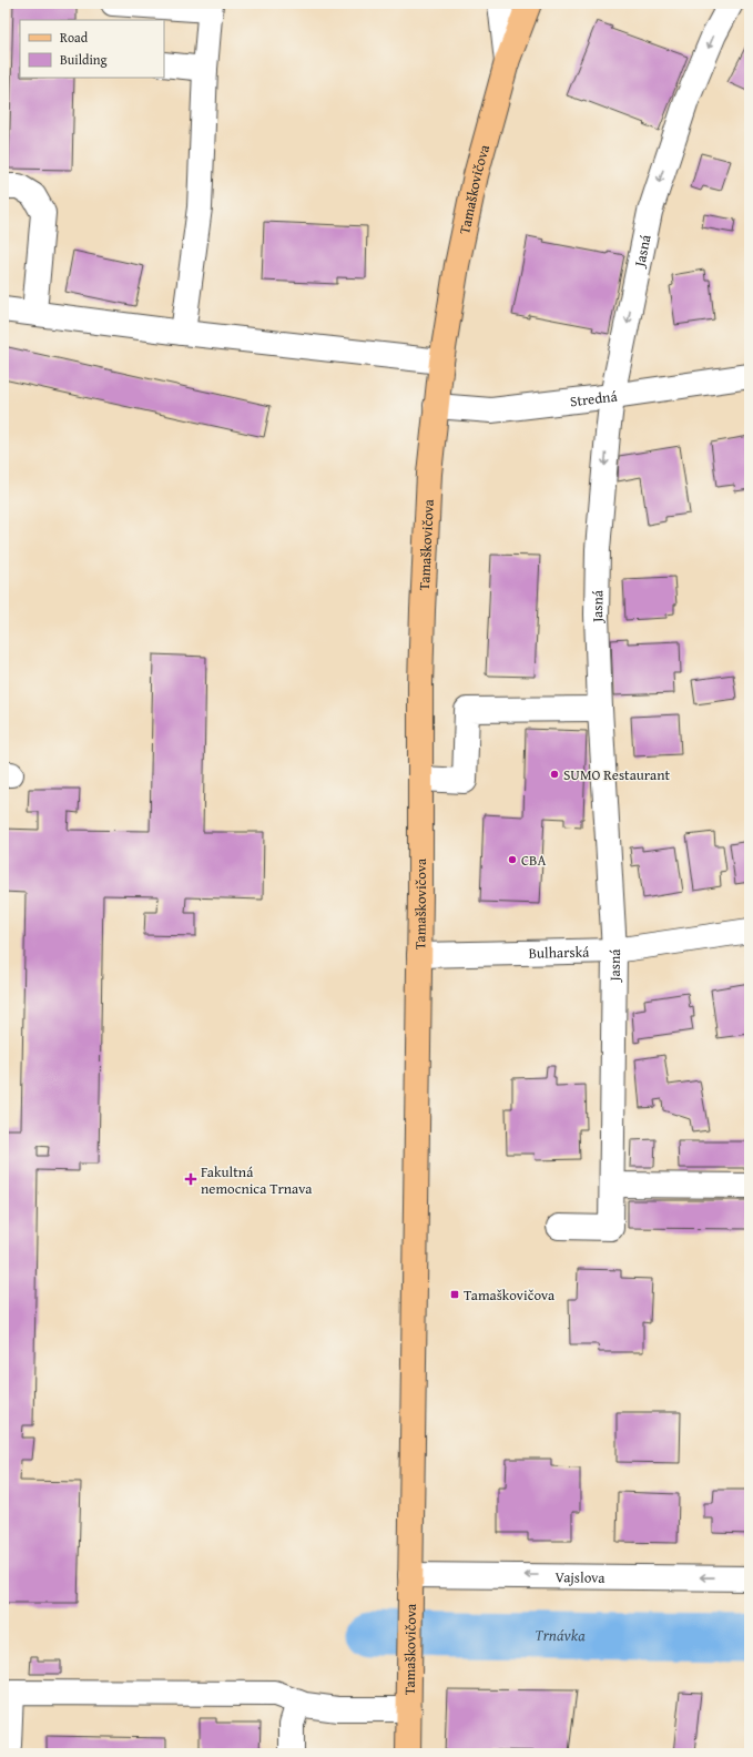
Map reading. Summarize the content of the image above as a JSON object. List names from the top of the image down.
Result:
{
  "streets": {
    "main road": ["Tamaškovičova"],
    "street": [
      "Jasná",
      "Stredná",
      "Bulharská",
      "Vajslova"
    ]
  },
  "crossings": [
    ["Tamaškovičova", "Stredná"],
    ["Tamaškovičova", "Bulharská"],
    ["Tamaškovičova", "Vajslova"],
    ["Jasná", "Stredná"],
    ["Jasná", "Bulharská"]
  ],
  "one_way": ["Jasná", "Vajslova"],
  "water": ["Trnávka"],
  "places": {
    "other": ["SUMO Restaurant", "CBA"],
    "health": ["Fakultná nemocnica Trnava"],
    "transit": ["Tamaškovičova"]
  },
  "legend": ["Road", "Building"]
}
